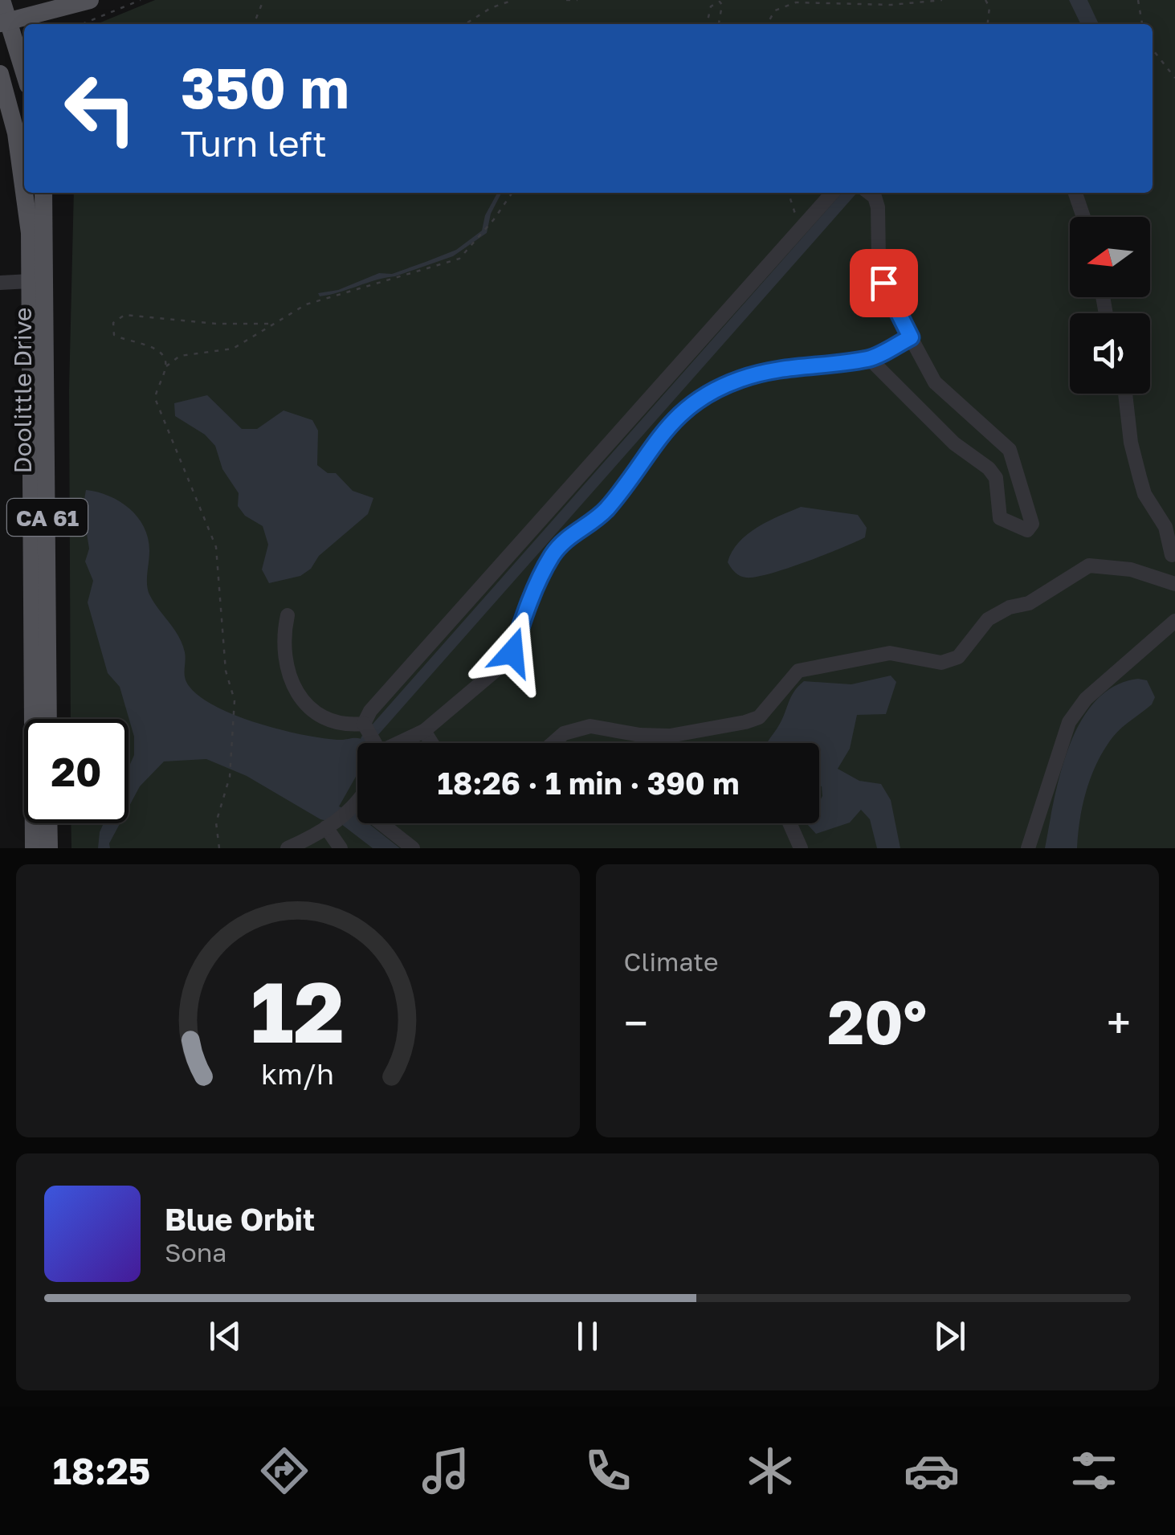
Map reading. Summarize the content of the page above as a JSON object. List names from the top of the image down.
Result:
{
  "streets": {
    "main road": ["Doolittle Drive", "CA 61"]
  },
  "north": "left",
  "page": {
    "turn": ["350 m", "Turn left"],
    "limit": "20",
    "trip": "18:26 · 1 min · 390 m",
    "tile": "Climate",
    "heat": ["−", "20°", "+"],
    "song": ["Blue Orbit", "Sona"],
    "tabs": "18:25",
    "gauge": ["12", "km/h"]
  }
}
